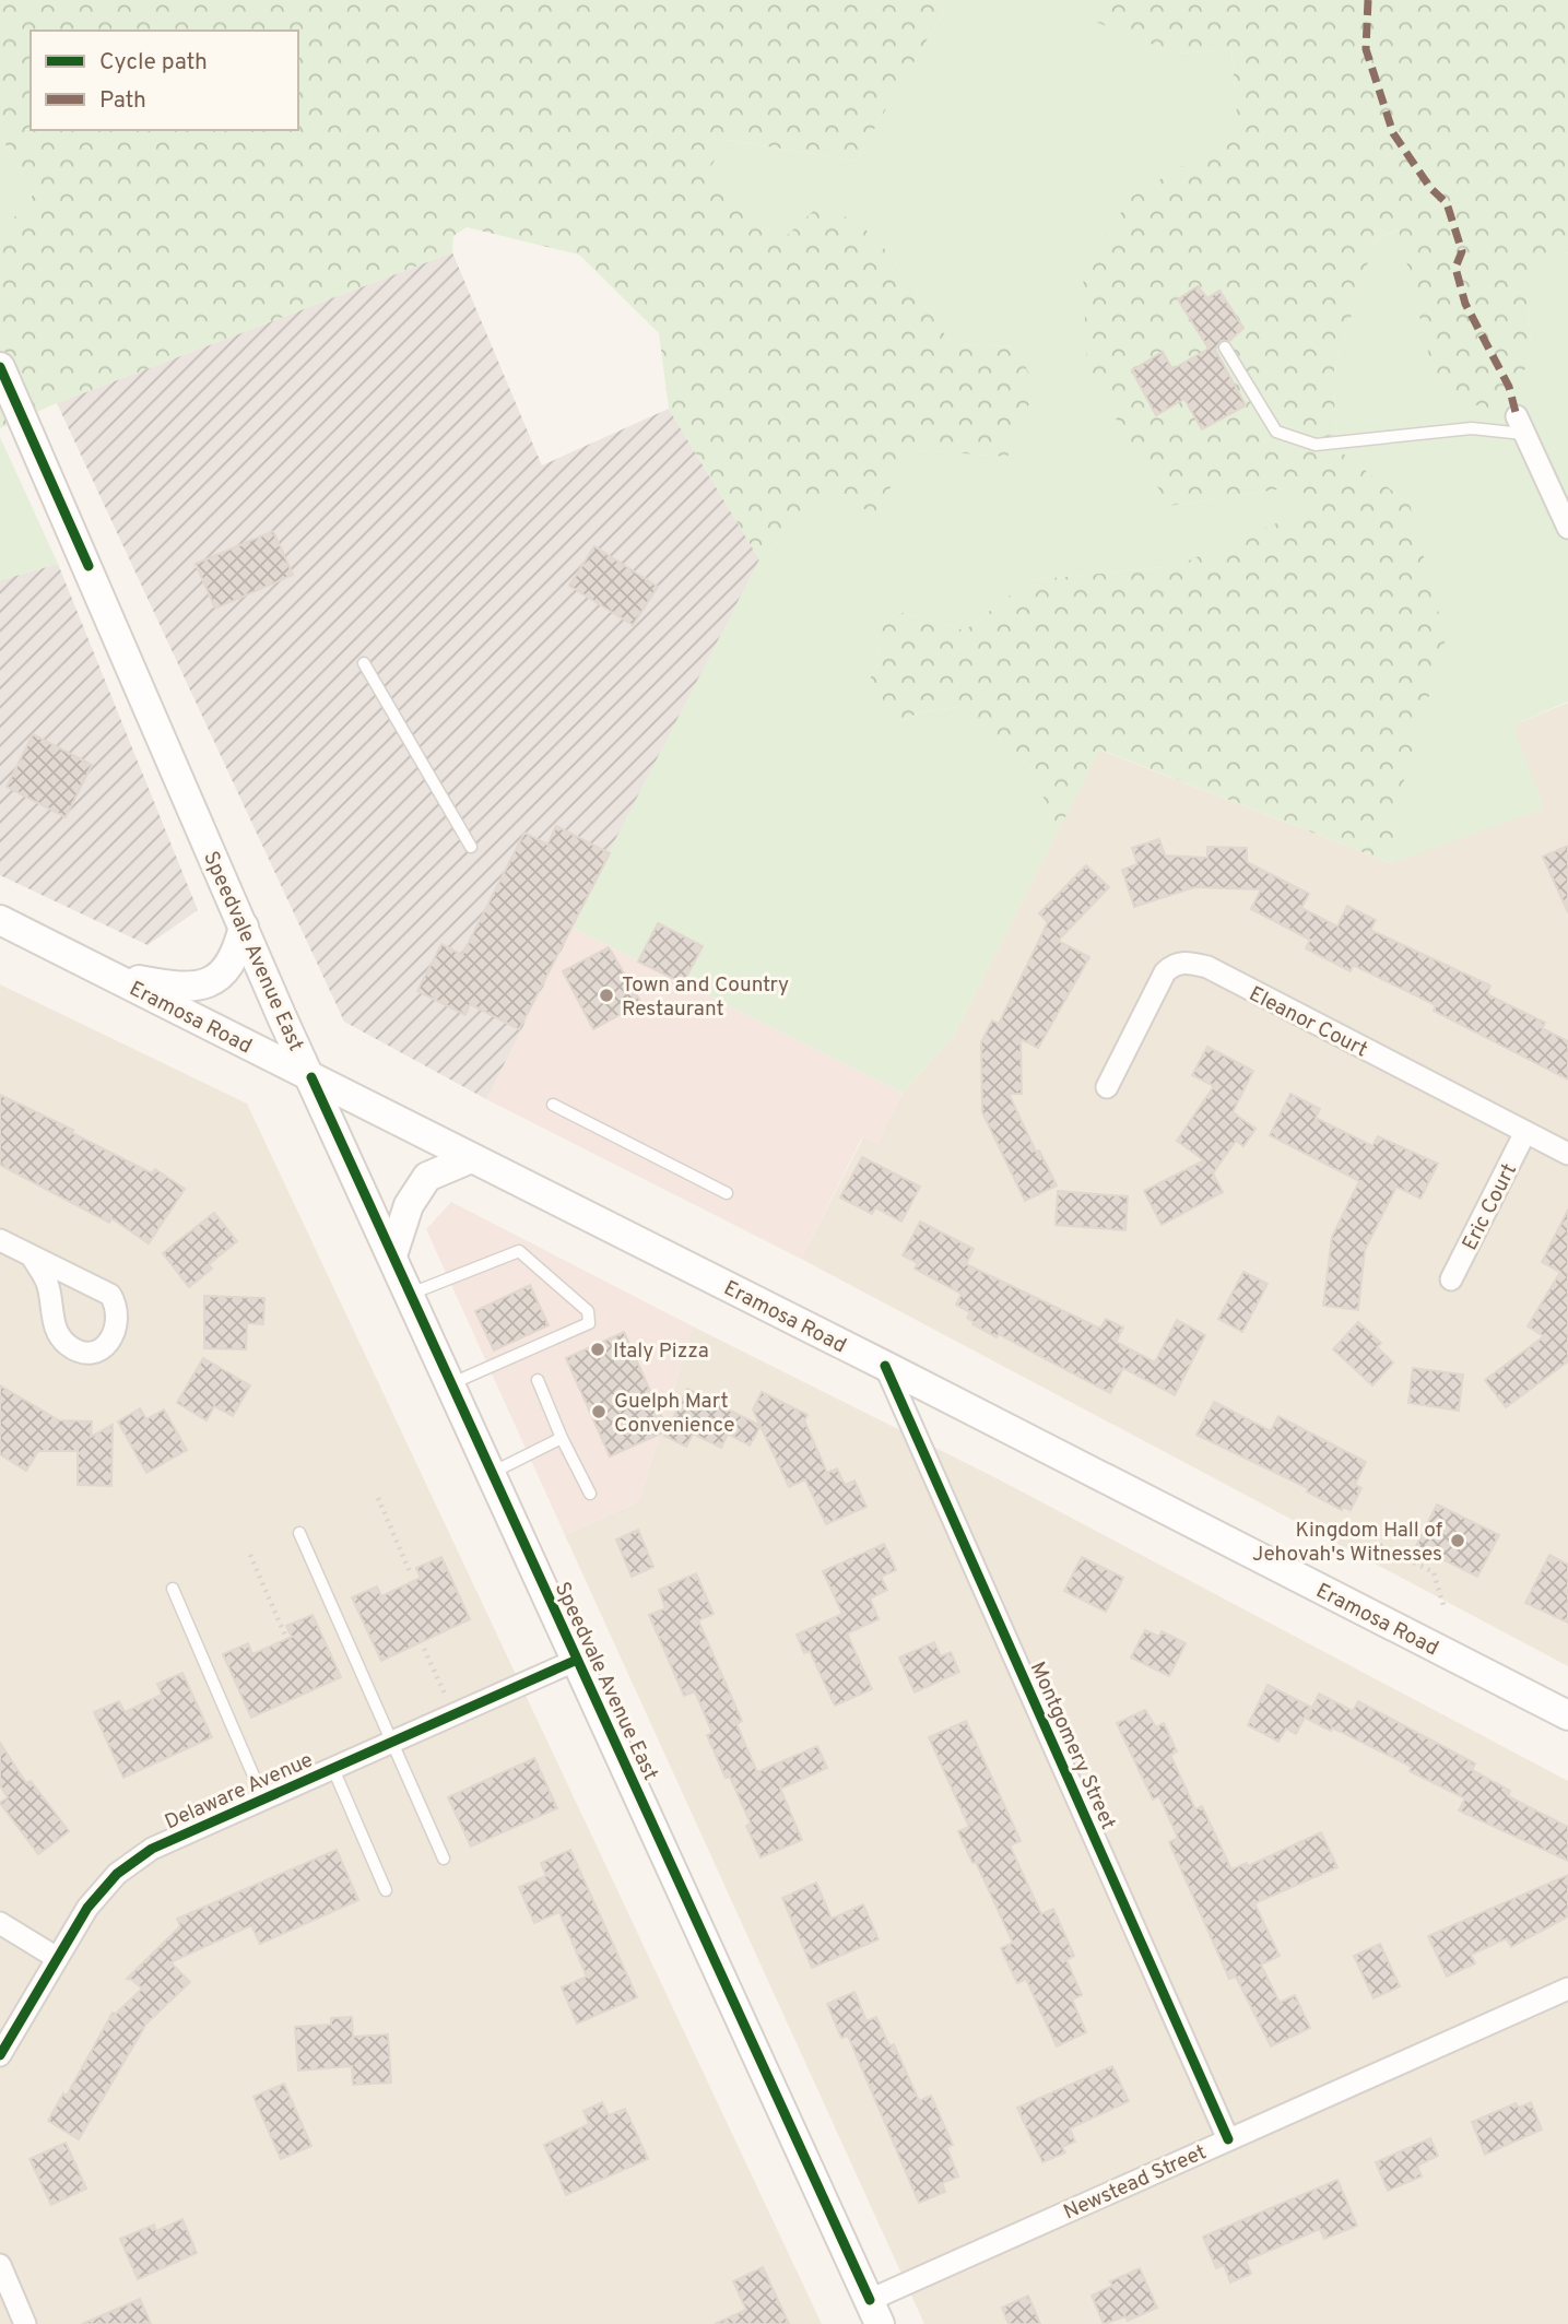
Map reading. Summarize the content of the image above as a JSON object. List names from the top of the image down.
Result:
{
  "streets": {
    "main road": ["Speedvale Avenue East", "Eramosa Road"],
    "street": [
      "Eleanor Court",
      "Eric Court",
      "Montgomery Street",
      "Delaware Avenue",
      "Newstead Street"
    ]
  },
  "crossings": [
    ["Speedvale Avenue East", "Eramosa Road"],
    ["Speedvale Avenue East", "Delaware Avenue"],
    ["Speedvale Avenue East", "Newstead Street"],
    ["Eramosa Road", "Montgomery Street"],
    ["Eleanor Court", "Eric Court"],
    ["Montgomery Street", "Newstead Street"]
  ],
  "places": [
    "Town and Country Restaurant",
    "Italy Pizza",
    "Guelph Mart Convenience",
    "Kingdom Hall of Jehovah's Witnesses"
  ],
  "legend": ["Cycle path", "Path"]
}
